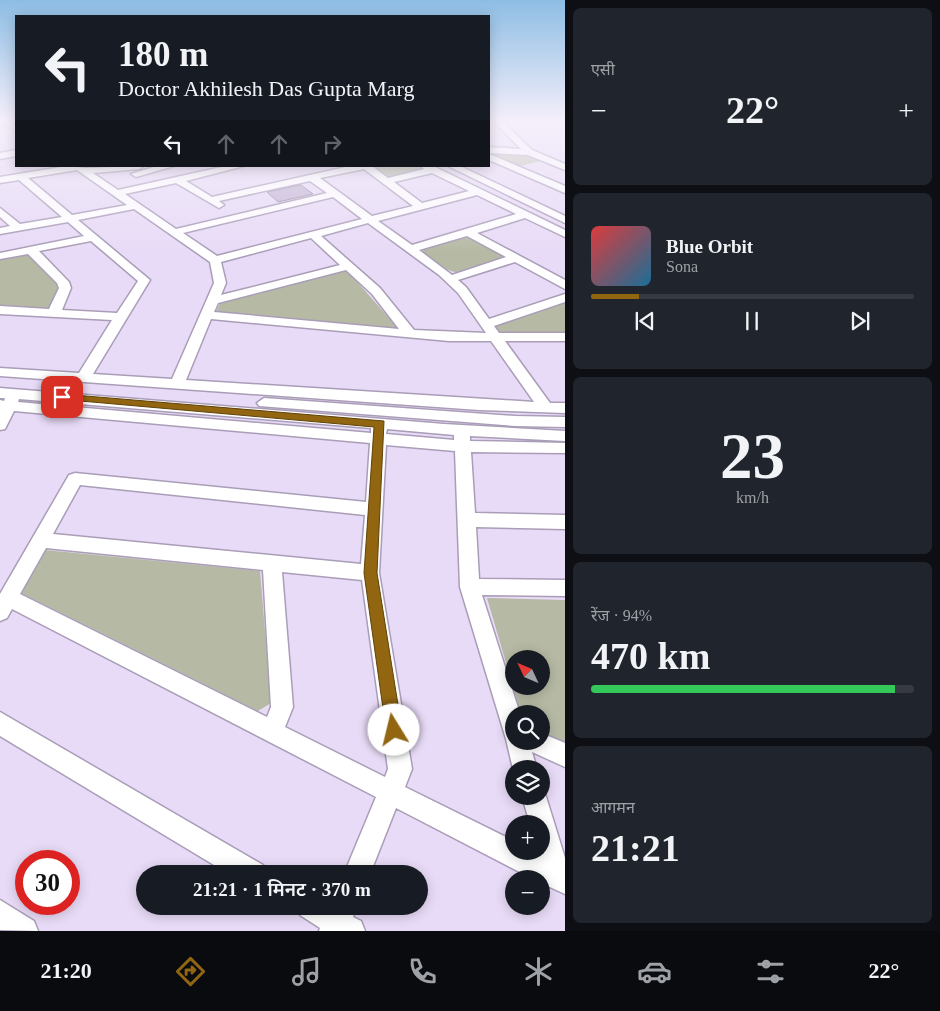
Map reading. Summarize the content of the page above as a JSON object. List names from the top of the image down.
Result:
{
  "north": "top left",
  "page": {
    "tile": [
      "एसी",
      ["23", "km/h"],
      ["रेंज · 94%", "470 km"],
      ["आगमन", "21:21"]
    ],
    "turn": ["180 m", "Doctor Akhilesh Das Gupta Marg"],
    "heat": ["−", "22°", "+"],
    "song": ["Blue Orbit", "Sona"],
    "map_buttons": ["+", "−"],
    "limit": "30",
    "trip": "21:21 · 1 मिनट · 370 m",
    "tabs": ["21:20", "22°"]
  }
}
